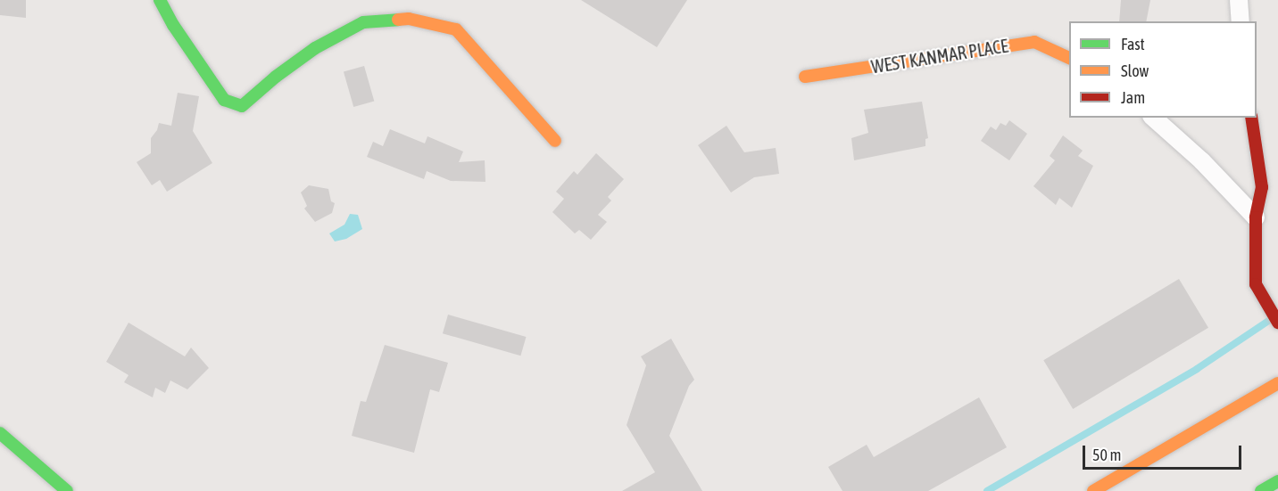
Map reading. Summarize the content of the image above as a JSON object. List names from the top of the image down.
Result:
{
  "streets": {
    "main road": ["WEST KANMAR PLACE"]
  },
  "legend": ["Fast", "Slow", "Jam"],
  "scale_bar": "50 m"
}
